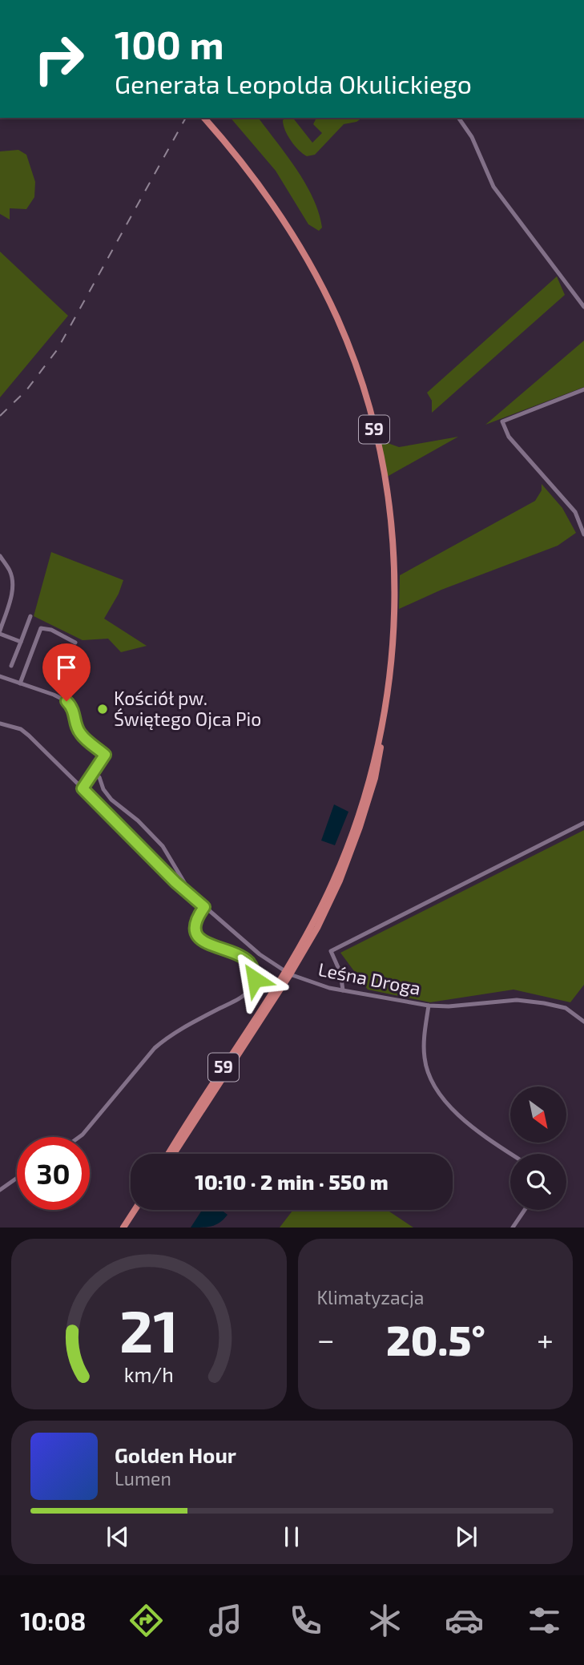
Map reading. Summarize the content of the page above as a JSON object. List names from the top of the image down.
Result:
{
  "streets": {
    "main road": ["59"],
    "street": ["Leśna Droga"]
  },
  "crossings": [
    ["59", "Leśna Droga"]
  ],
  "places": ["Kościół pw. Świętego Ojca Pio"],
  "north": "bottom right",
  "page": {
    "turn": ["100 m", "Generała Leopolda Okulickiego"],
    "limit": "30",
    "trip": "10:10 · 2 min · 550 m",
    "tile": "Klimatyzacja",
    "heat": ["−", "20.5°", "+"],
    "song": ["Golden Hour", "Lumen"],
    "tabs": "10:08",
    "gauge": ["21", "km/h"]
  }
}
